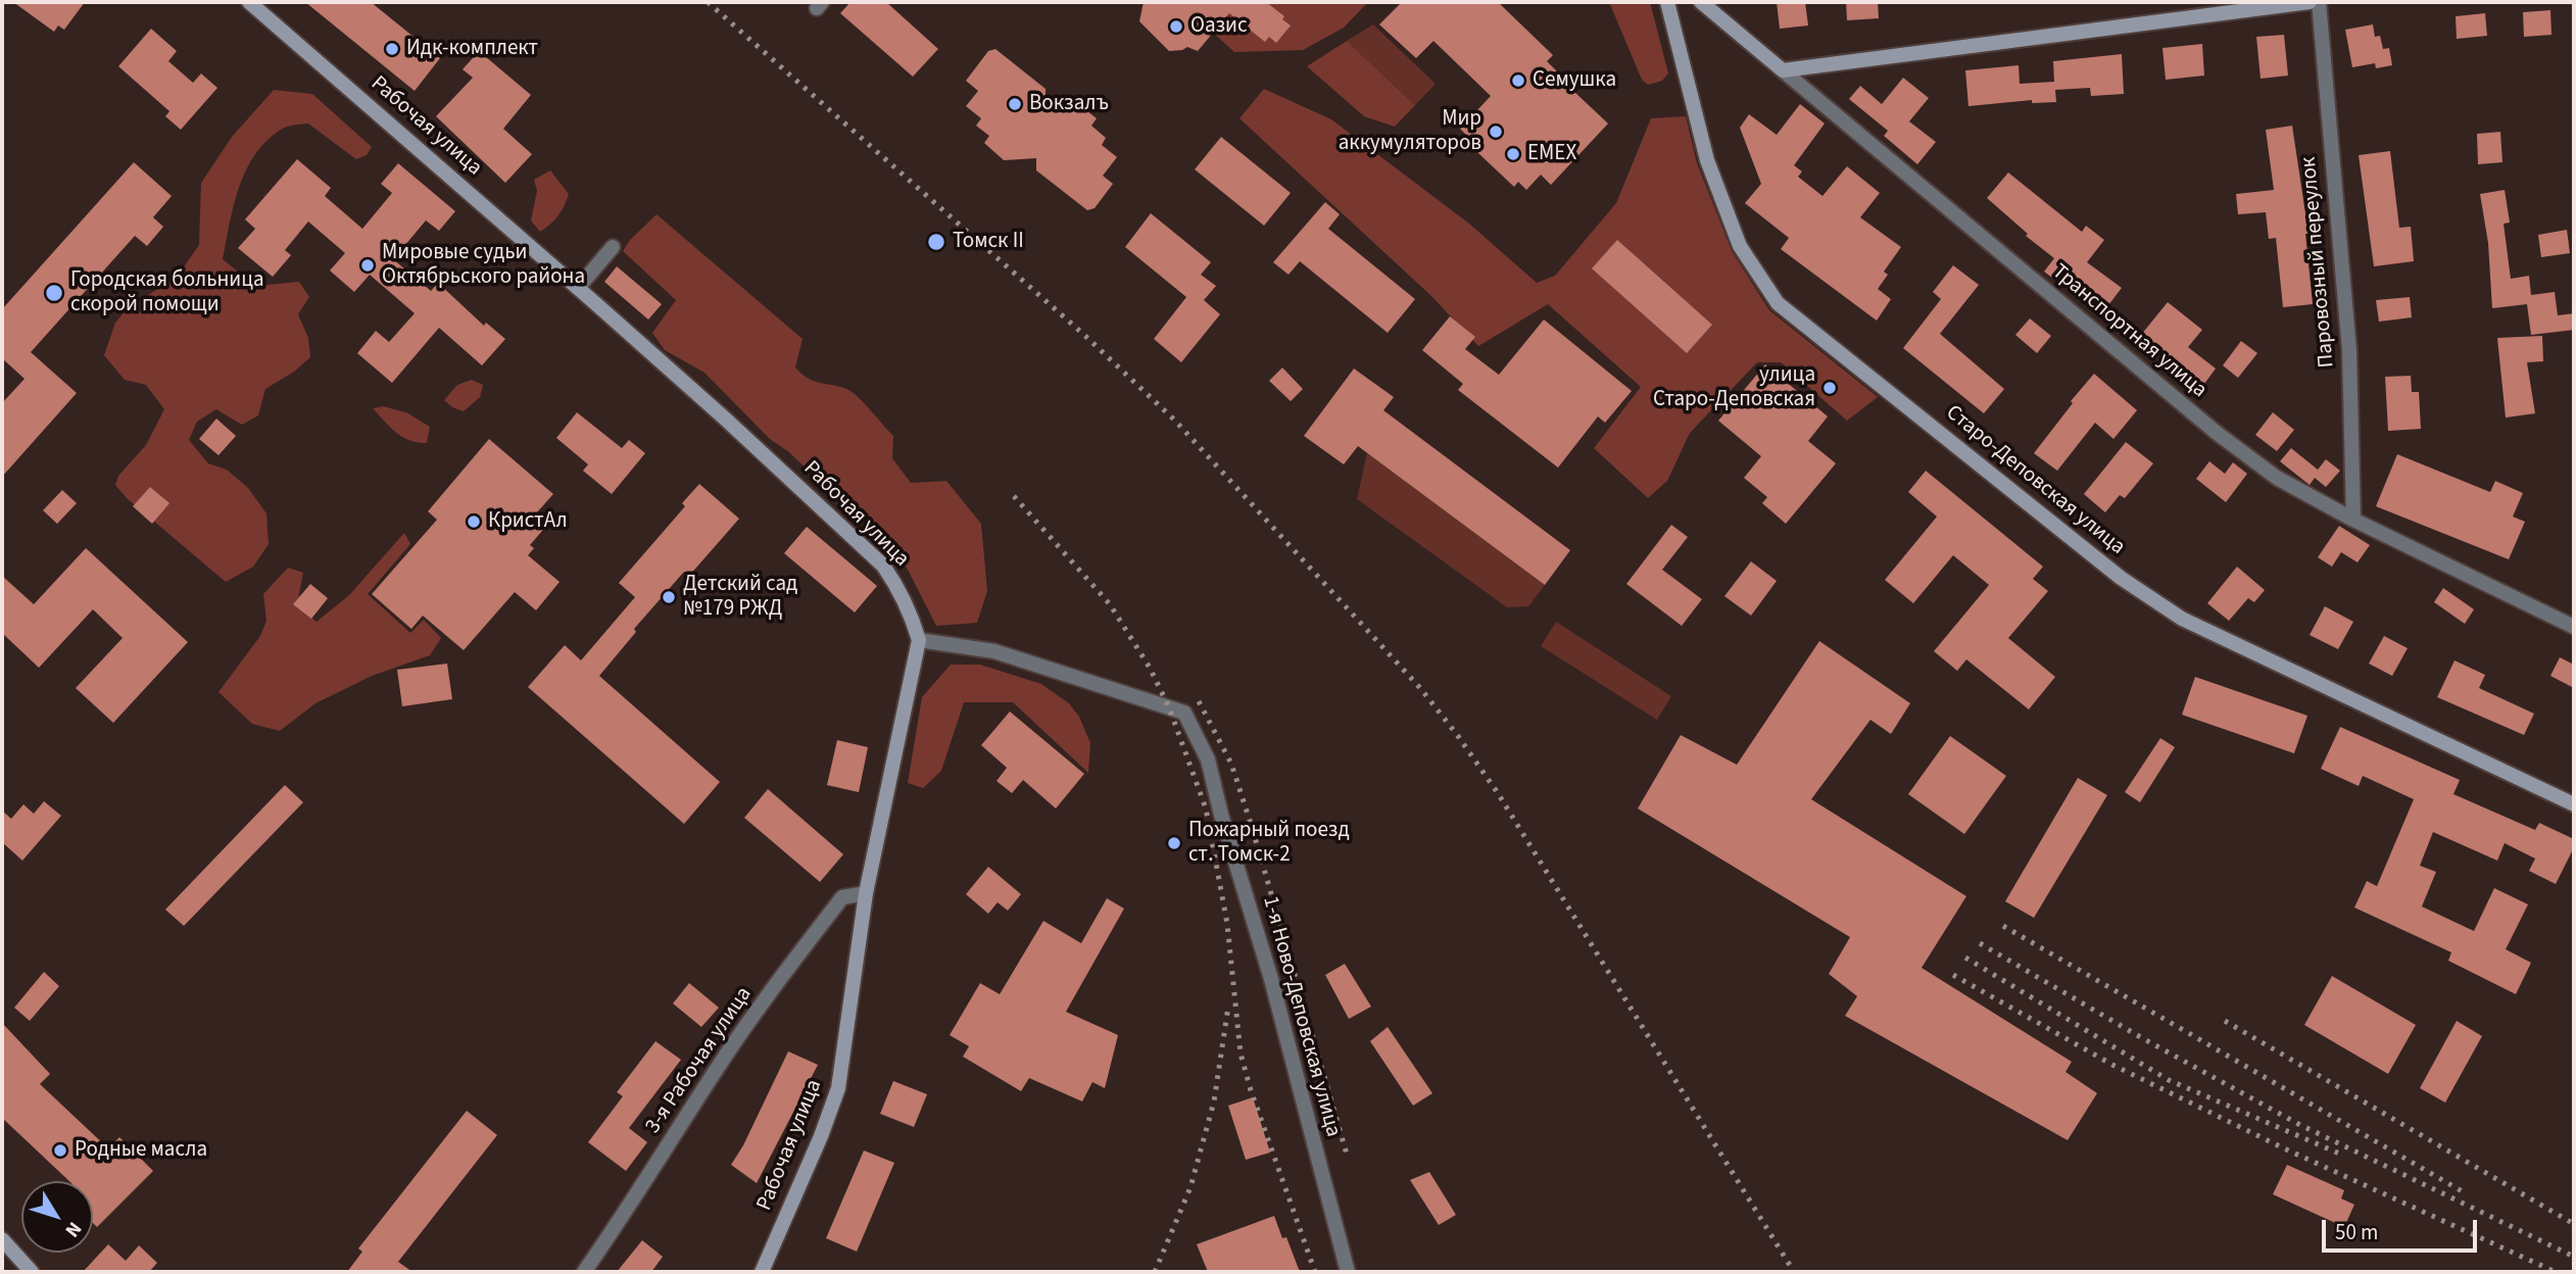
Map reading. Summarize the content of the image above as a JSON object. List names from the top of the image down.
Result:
{
  "streets": {
    "street": [
      "Рабочая улица",
      "Паровозный переулок",
      "Транспортная улица",
      "Старо-Деповская улица",
      "1-я Ново-Деповская улица",
      "3-я Рабочая улица"
    ]
  },
  "crossings": [
    ["Рабочая улица", "1-я Ново-Деповская улица"],
    ["Рабочая улица", "3-я Рабочая улица"],
    ["Паровозный переулок", "Транспортная улица"]
  ],
  "places": [
    "Оазис",
    "Идк-комплект",
    "Семушка",
    "Вокзалъ",
    "Мир аккумуляторов",
    "EMEX",
    "Томск II",
    "Мировые судьи Октябрьского района",
    "Городская больница скорой помощи",
    "улица Старо-Деповская",
    "КристАл",
    "Детский сад №179 РЖД",
    "Пожарный поезд ст. Томск-2",
    "Родные масла"
  ],
  "scale_bar": "50 m",
  "north": "bottom right"
}
